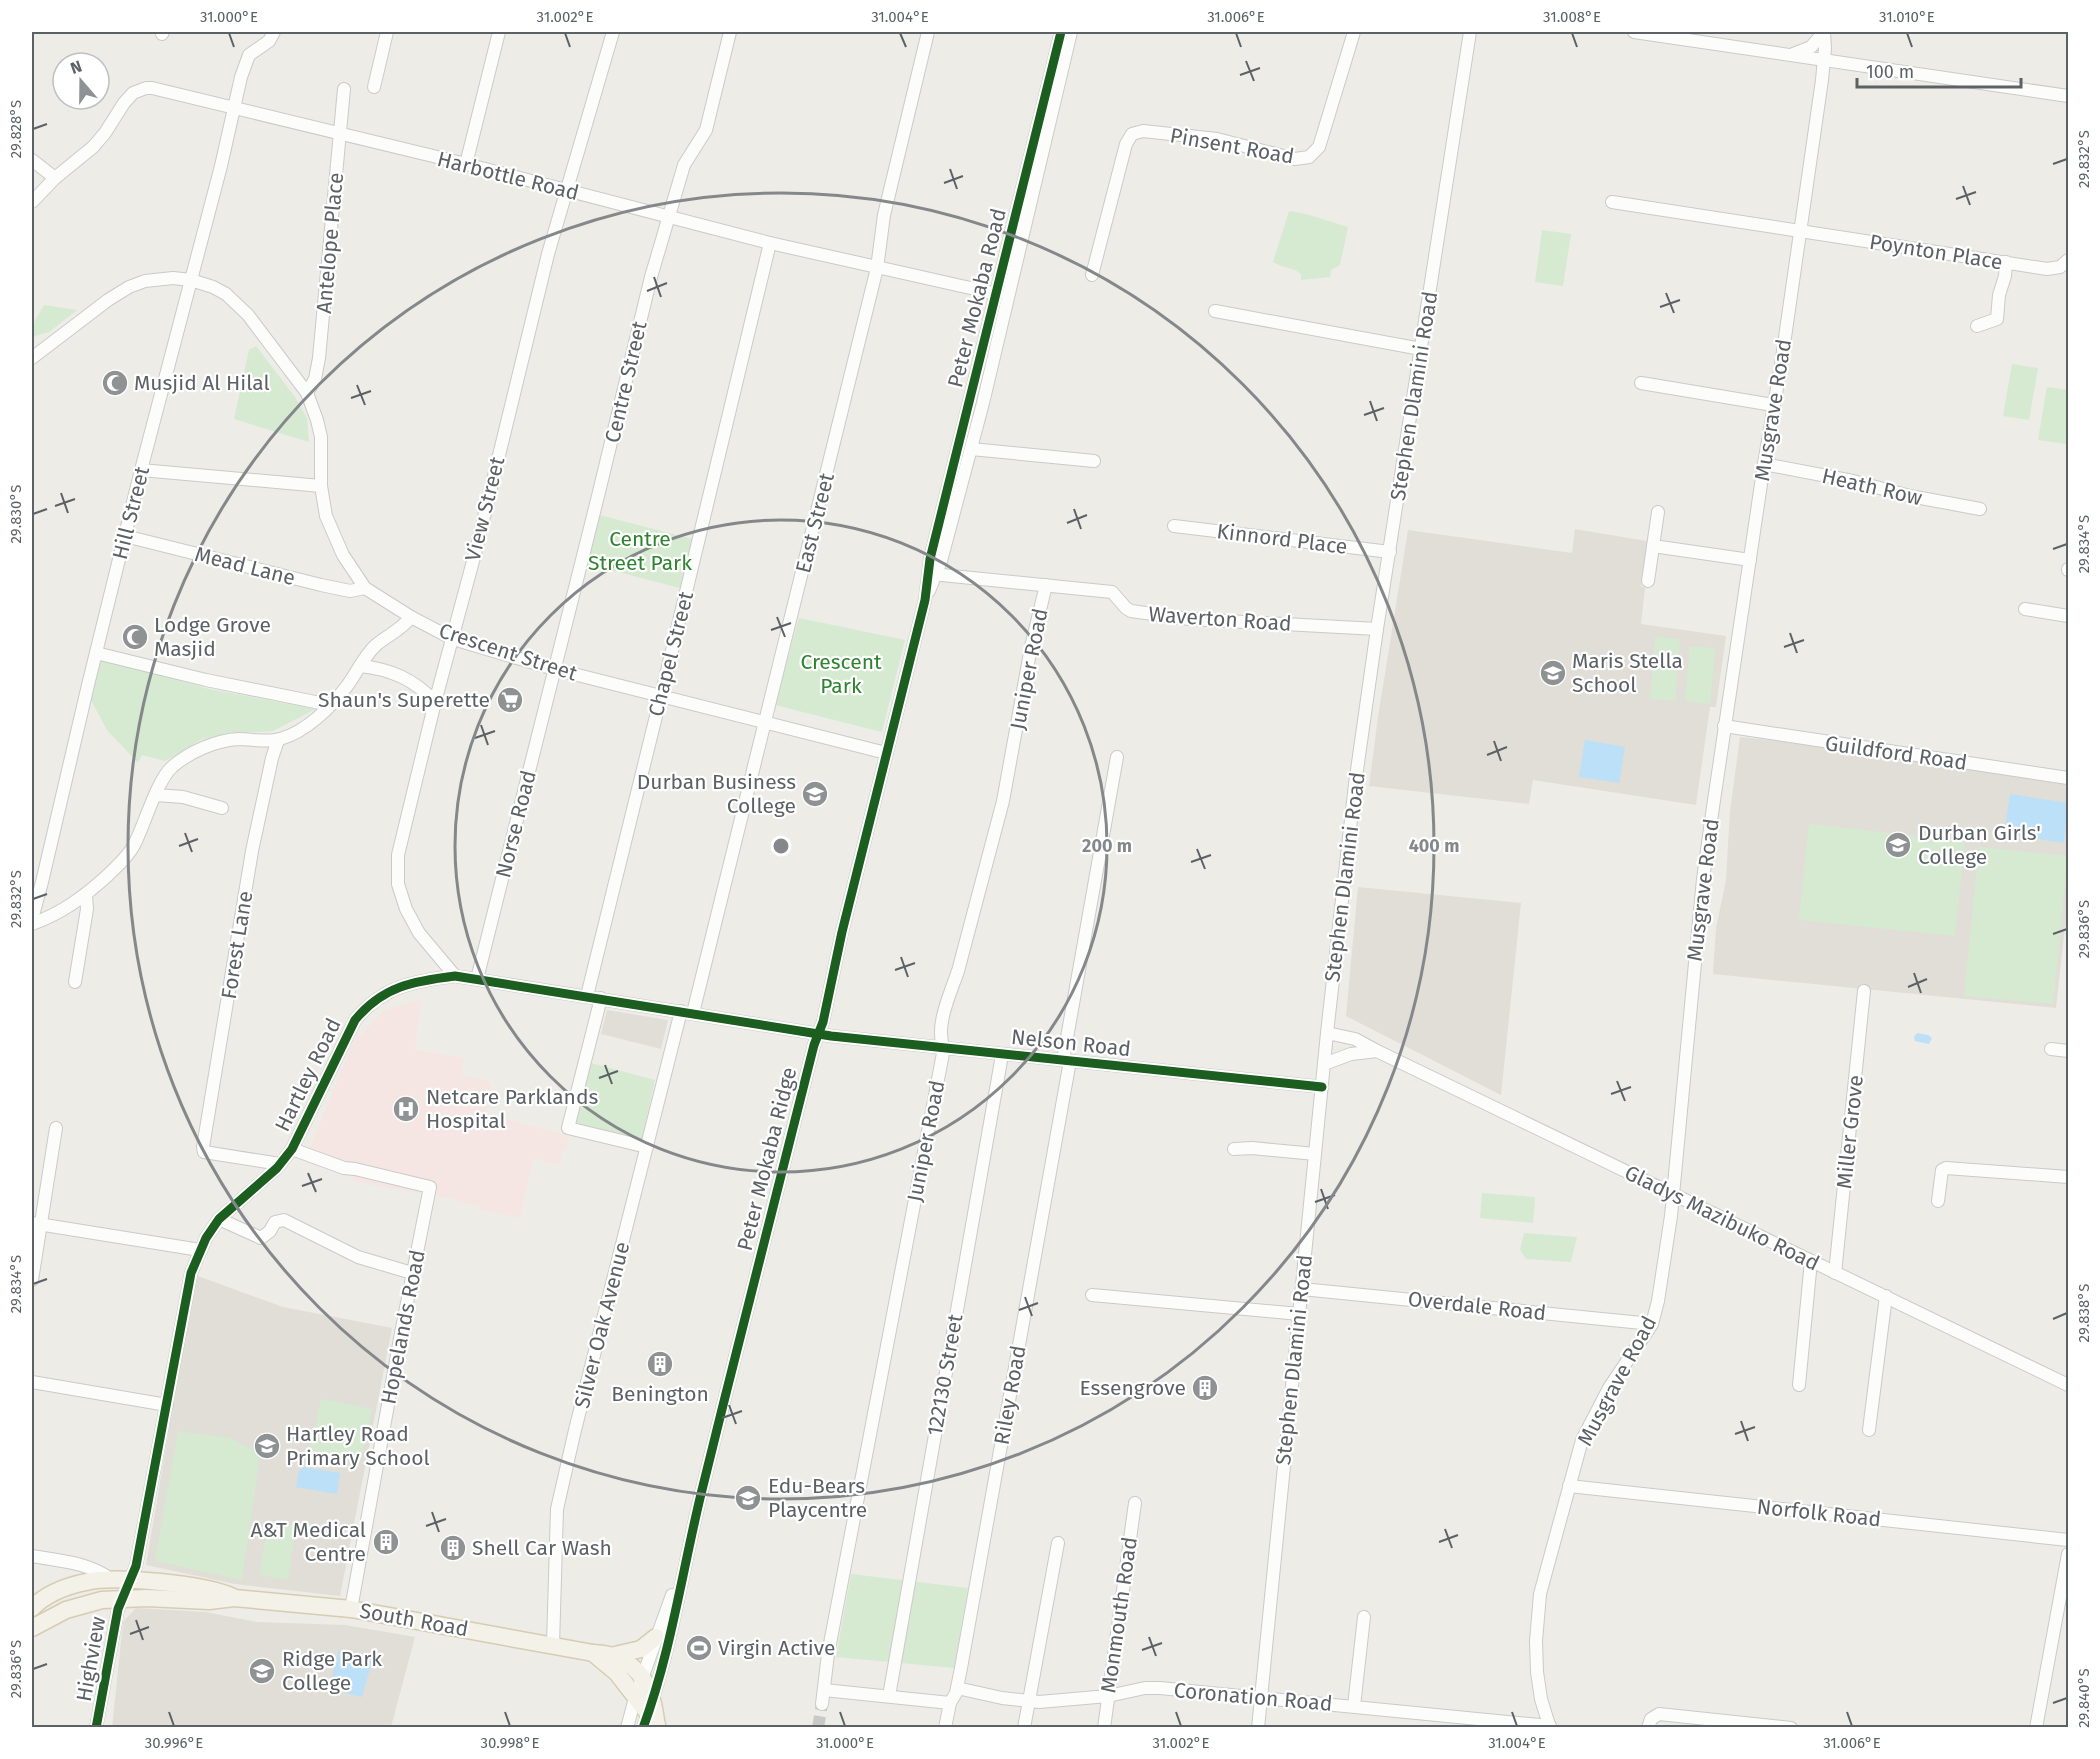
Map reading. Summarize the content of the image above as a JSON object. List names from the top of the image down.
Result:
{
  "streets": {
    "main road": ["South Road"],
    "street": [
      "Pinsent Road",
      "Harbottle Road",
      "Antelope Place",
      "Poynton Place",
      "Peter Mokaba Road",
      "Centre Street",
      "Stephen Dlamini Road",
      "Musgrave Road",
      "Heath Row",
      "View Street",
      "Hill Street",
      "East Street",
      "Kinnord Place",
      "Mead Lane",
      "Waverton Road",
      "Crescent Street",
      "Chapel Street",
      "Juniper Road",
      "Guildford Road",
      "Norse Road",
      "Forest Lane",
      "Nelson Road",
      "Hartley Road",
      "Miller Grove",
      "Peter Mokaba Ridge",
      "Gladys Mazibuko Road",
      "Overdale Road",
      "Silver Oak Avenue",
      "Hopelands Road",
      "122130 Street",
      "Riley Road",
      "Norfolk Road",
      "Monmouth Road",
      "Highview",
      "Coronation Road"
    ]
  },
  "crossings": [
    ["Harbottle Road", "Antelope Place"],
    ["Harbottle Road", "Peter Mokaba Road"],
    ["Harbottle Road", "Centre Street"],
    ["Harbottle Road", "View Street"],
    ["Harbottle Road", "Hill Street"],
    ["Harbottle Road", "East Street"],
    ["Harbottle Road", "Chapel Street"],
    ["Antelope Place", "Crescent Street"],
    ["Poynton Place", "Musgrave Road"],
    ["Peter Mokaba Road", "Waverton Road"],
    ["Peter Mokaba Road", "Peter Mokaba Ridge"],
    ["Centre Street", "Crescent Street"],
    ["Centre Street", "Norse Road"],
    ["Stephen Dlamini Road", "Kinnord Place"],
    ["Stephen Dlamini Road", "Waverton Road"],
    ["Stephen Dlamini Road", "Nelson Road"],
    ["Stephen Dlamini Road", "Gladys Mazibuko Road"],
    ["Stephen Dlamini Road", "Overdale Road"],
    ["Stephen Dlamini Road", "Coronation Road"],
    ["Musgrave Road", "Heath Row"],
    ["Musgrave Road", "Guildford Road"],
    ["Musgrave Road", "Gladys Mazibuko Road"],
    ["Musgrave Road", "Overdale Road"],
    ["Musgrave Road", "Norfolk Road"],
    ["Musgrave Road", "Coronation Road"],
    ["View Street", "Crescent Street"],
    ["View Street", "Hartley Road"],
    ["Hill Street", "Mead Lane"],
    ["Hill Street", "Crescent Street"],
    ["East Street", "Crescent Street"],
    ["East Street", "Hartley Road"],
    ["East Street", "Silver Oak Avenue"],
    ["Mead Lane", "Crescent Street"],
    ["Waverton Road", "Juniper Road"],
    ["Waverton Road", "Peter Mokaba Ridge"],
    ["Crescent Street", "Chapel Street"],
    ["Crescent Street", "Norse Road"],
    ["Crescent Street", "Peter Mokaba Ridge"],
    ["Chapel Street", "Hartley Road"],
    ["Juniper Road", "Nelson Road"],
    ["Norse Road", "Hartley Road"],
    ["Forest Lane", "Hartley Road"],
    ["Nelson Road", "Hartley Road"],
    ["Nelson Road", "Peter Mokaba Ridge"],
    ["Nelson Road", "122130 Street"],
    ["Nelson Road", "Riley Road"],
    ["Hartley Road", "Peter Mokaba Ridge"],
    ["Hartley Road", "Silver Oak Avenue"],
    ["Hartley Road", "Hopelands Road"],
    ["Hartley Road", "South Road"],
    ["Hartley Road", "Highview"],
    ["Miller Grove", "Gladys Mazibuko Road"],
    ["Peter Mokaba Ridge", "South Road"],
    ["Silver Oak Avenue", "South Road"],
    ["Hopelands Road", "South Road"],
    ["Riley Road", "Coronation Road"],
    ["Monmouth Road", "Coronation Road"],
    ["South Road", "Highview"]
  ],
  "parks": ["Centre Street Park", "Crescent Park"],
  "places": {
    "mosque": ["Musjid Al Hilal", "Lodge Grove Masjid"],
    "school or university": [
      "Maris Stella School",
      "Durban Business College",
      "Durban Girls' College",
      "Hartley Road Primary School",
      "Edu-Bears Playcentre",
      "Ridge Park College"
    ],
    "supermarket": ["Shaun's Superette"],
    "hospital": ["Netcare Parklands Hospital"],
    "building": [
      "Benington",
      "Essengrove",
      "A&T Medical Centre",
      "Shell Car Wash"
    ],
    "sports": ["Virgin Active"]
  },
  "scale_bar": "100 m",
  "north": "top",
  "coordinates": [
    "31.000°E",
    "31.002°E",
    "31.004°E",
    "31.006°E",
    "31.008°E",
    "31.010°E",
    "29.828°S",
    "29.832°S",
    "29.830°S",
    "29.834°S",
    "29.836°S",
    "29.838°S",
    "29.840°S",
    "30.996°E",
    "30.998°E"
  ],
  "rings": ["200 m", "400 m"]
}
